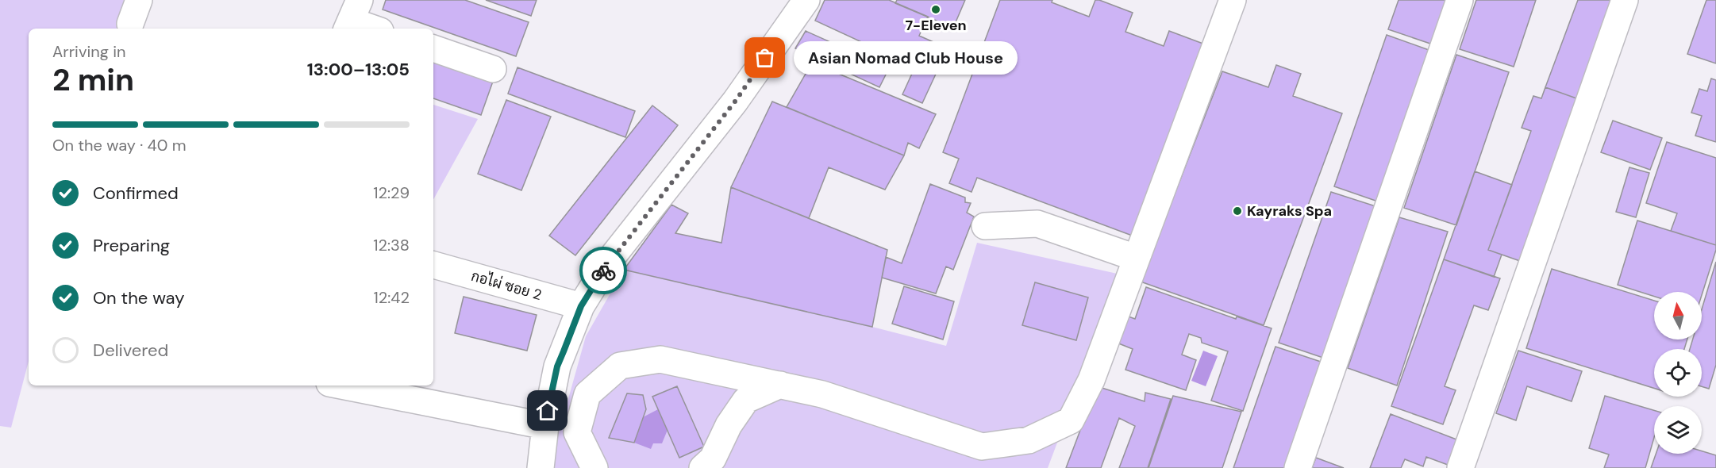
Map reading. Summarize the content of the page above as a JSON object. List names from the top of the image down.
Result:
{
  "streets": {
    "street": ["กอไผ่ ซอย 2"]
  },
  "places": ["7-Eleven", "Asian Nomad Club House", "Kayraks Spa"],
  "north": "top",
  "page": {
    "heading": ["2 min", "Arriving in", "13:00–13:05"],
    "bubble": "Asian Nomad Club House",
    "bar": "On the way · 40 m",
    "list": [
      ["Confirmed", "12:29"],
      ["Preparing", "12:38"],
      ["On the way", "12:42"],
      "Delivered"
    ]
  }
}
